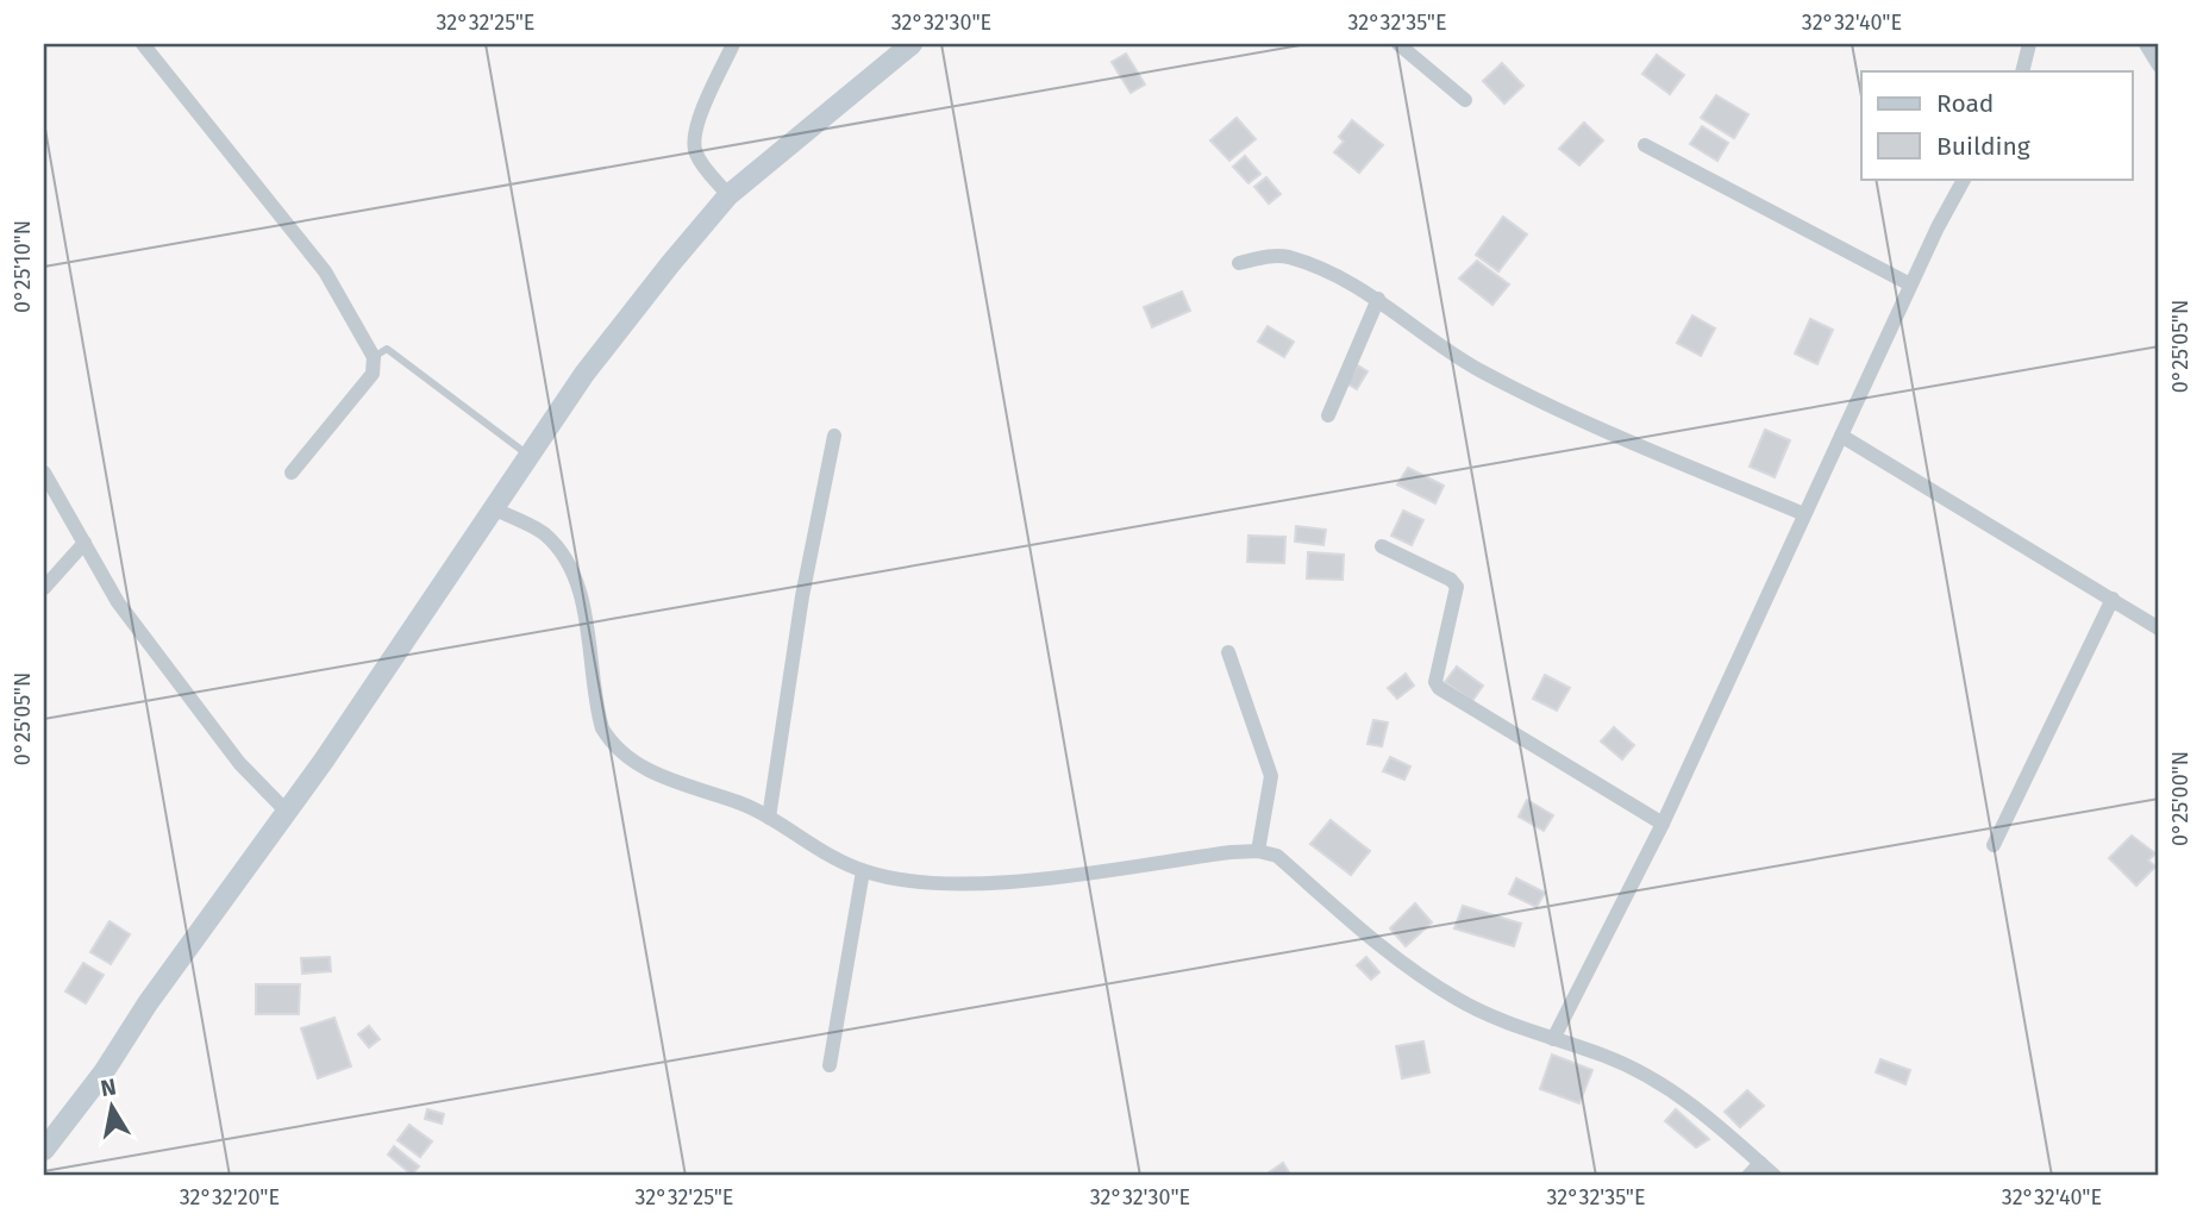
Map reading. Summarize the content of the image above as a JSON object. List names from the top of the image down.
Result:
{
  "legend": ["Road", "Building"],
  "north": "top",
  "coordinates": [
    "32°32'25\"E",
    "32°32'30\"E",
    "32°32'35\"E",
    "32°32'40\"E",
    "0°25'10\"N",
    "0°25'05\"N",
    "0°25'00\"N",
    "32°32'20\"E"
  ]
}
